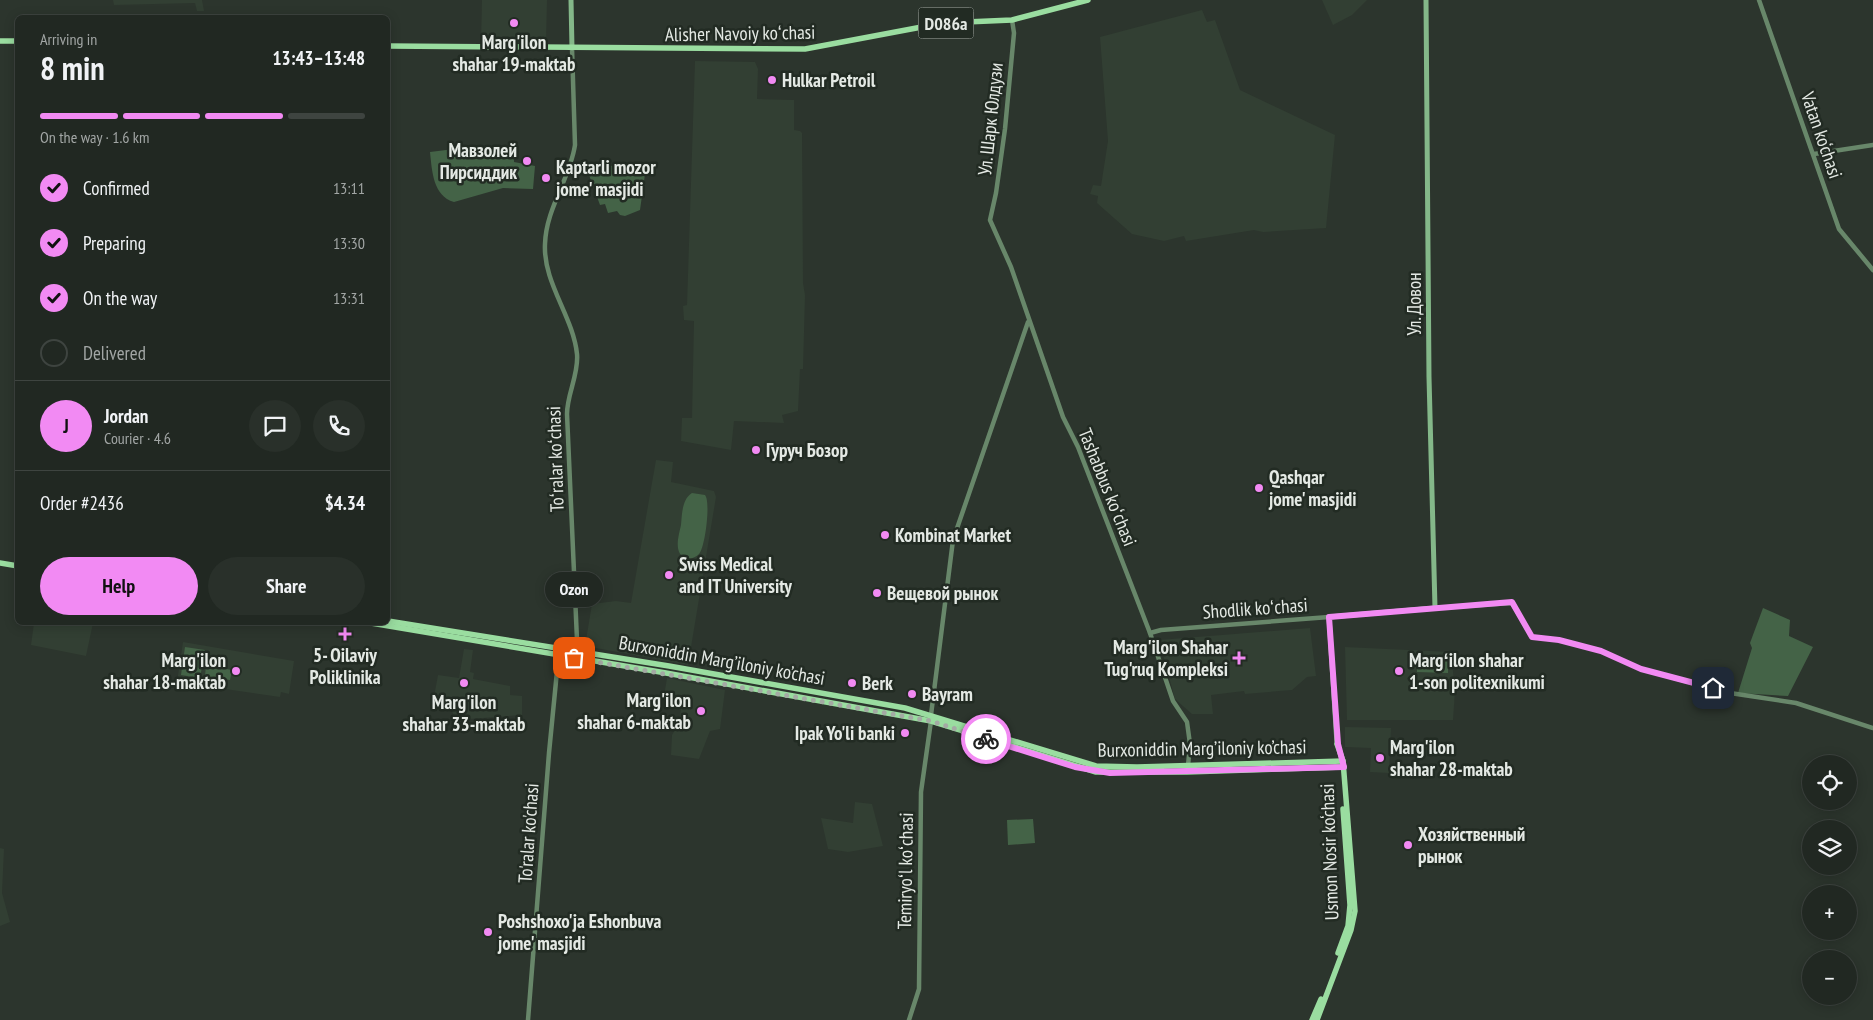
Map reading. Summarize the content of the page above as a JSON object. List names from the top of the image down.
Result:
{
  "streets": {
    "main road": [
      "D086a",
      "Alisher Navoiy koʻchasi",
      "Ул. Довон",
      "Toʻralar koʻchasi",
      "Shodlik koʻchasi",
      "Burxoniddin Marg’iloniy ko’chasi",
      "Usmon Nosir ko‘chasi"
    ],
    "street": [
      "Ул. Шарк Юлдузи",
      "Vatan ko‘chasi",
      "Tashabbus koʻchasi",
      "To'ralar ko'chasi",
      "Temiryoʻl koʻchasi"
    ]
  },
  "crossings": [
    ["Alisher Navoiy koʻchasi", "Ул. Шарк Юлдузи"],
    ["Alisher Navoiy koʻchasi", "Toʻralar koʻchasi"],
    ["Ул. Шарк Юлдузи", "Tashabbus koʻchasi"],
    ["Ул. Довон", "Shodlik koʻchasi"],
    ["Toʻralar koʻchasi", "Burxoniddin Marg’iloniy ko’chasi"],
    ["Tashabbus koʻchasi", "Shodlik koʻchasi"],
    ["Tashabbus koʻchasi", "Burxoniddin Marg’iloniy ko’chasi"],
    ["Tashabbus koʻchasi", "Temiryoʻl koʻchasi"],
    ["Shodlik koʻchasi", "Usmon Nosir ko‘chasi"],
    ["Burxoniddin Marg’iloniy ko’chasi", "To'ralar ko'chasi"],
    ["Burxoniddin Marg’iloniy ko’chasi", "Usmon Nosir ko‘chasi"],
    ["Burxoniddin Marg’iloniy ko’chasi", "Temiryoʻl koʻchasi"]
  ],
  "places": {
    "other": [
      "Marg'ilon shahar 19-maktab",
      "Hulkar Petroil",
      "Мавзолей Пирсиддик",
      "Kaptarli mozor jome' masjidi",
      "Гуруч Бозор",
      "Qashqar jome' masjidi",
      "Kombinat Market",
      "Swiss Medical and IT University",
      "Вещевой рынок",
      "Ozon",
      "Marg'ilon shahar 18-maktab",
      "Margʻilon shahar 1-son politexnikumi",
      "Marg'ilon shahar 33-maktab",
      "Berk",
      "Bayram",
      "Marg'ilon shahar 6-maktab",
      "Ipak Yo'li banki",
      "Marg'ilon shahar 28-maktab",
      "Хозяйственный рынок",
      "Poshshoxo'ja Eshonbuva jome' masjidi"
    ],
    "health": ["5- Oilaviy Poliklinika", "Marg'ilon Shahar Tug'ruq Kompleksi"]
  },
  "page": {
    "heading": ["8 min", "Arriving in", "13:43–13:48"],
    "panel": [
      "Jordan",
      "Courier · 4.6",
      "Order #2436",
      "$4.34"
    ],
    "bar": "On the way · 1.6 km",
    "list": [
      ["Confirmed", "13:11"],
      ["Preparing", "13:30"],
      ["On the way", "13:31"],
      "Delivered"
    ],
    "round": "J",
    "buttons": ["Help", "Share"],
    "bubble": "Ozon",
    "map_buttons": ["+", "−"]
  }
}
